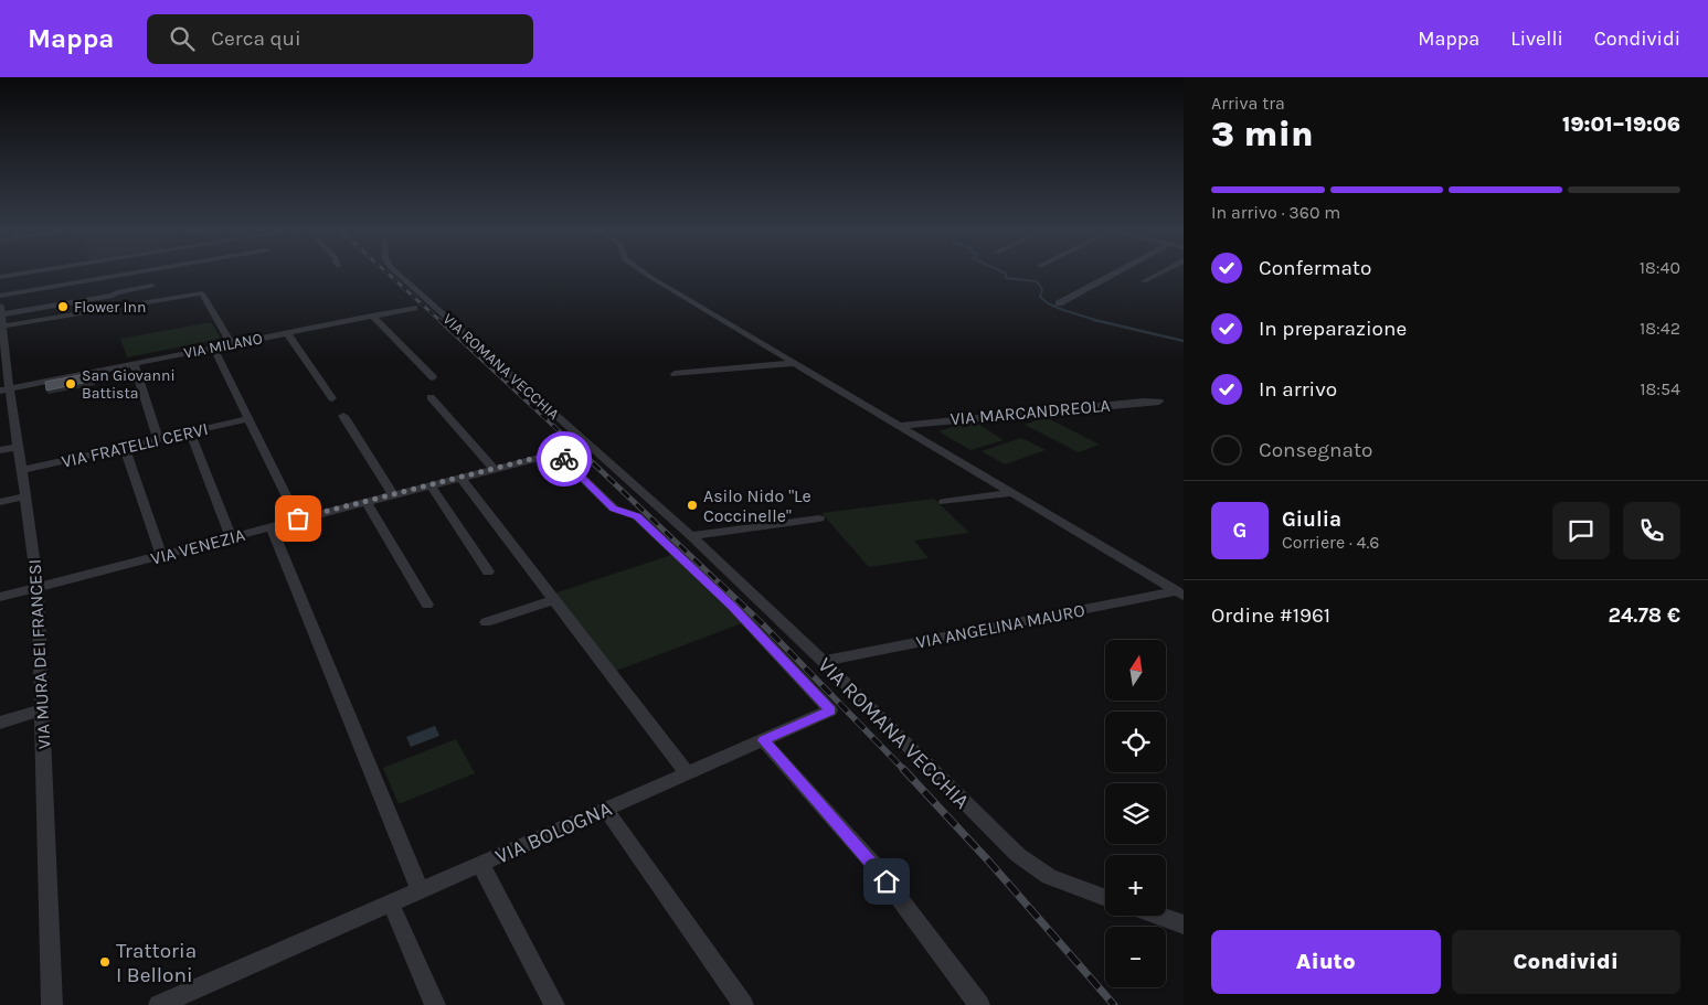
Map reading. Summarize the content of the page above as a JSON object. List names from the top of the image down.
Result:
{
  "streets": {
    "street": [
      "VIA MILANO",
      "VIA ROMANA VECCHIA",
      "VIA MARCANDREOLA",
      "VIA FRATELLI CERVI",
      "VIA VENEZIA",
      "VIA ANGELINA MAURO",
      "VIA MURA DEI FRANCESI",
      "VIA BOLOGNA"
    ]
  },
  "crossings": [
    ["VIA MILANO", "VIA MURA DEI FRANCESI"],
    ["VIA ROMANA VECCHIA", "VIA ANGELINA MAURO"],
    ["VIA MARCANDREOLA", "VIA ANGELINA MAURO"],
    ["VIA FRATELLI CERVI", "VIA MURA DEI FRANCESI"],
    ["VIA VENEZIA", "VIA MURA DEI FRANCESI"],
    ["VIA VENEZIA", "VIA BOLOGNA"]
  ],
  "places": [
    "Flower Inn",
    "San Giovanni Battista",
    "Asilo Nido \"Le Coccinelle\"",
    "Trattoria I Belloni"
  ],
  "north": "top",
  "page": {
    "header": "Mappa",
    "search": "Cerca qui",
    "nav": ["Mappa", "Livelli", "Condividi"],
    "heading": ["3 min", "Arriva tra", "19:01–19:06"],
    "panel": [
      "Giulia",
      "Corriere · 4.6",
      "Ordine #1961",
      "24.78 €"
    ],
    "bar": "In arrivo · 360 m",
    "list": [
      ["Confermato", "18:40"],
      ["In preparazione", "18:42"],
      ["In arrivo", "18:54"],
      "Consegnato"
    ],
    "round": "G",
    "map_buttons": ["+", "−"],
    "buttons": ["Aiuto", "Condividi"]
  }
}
